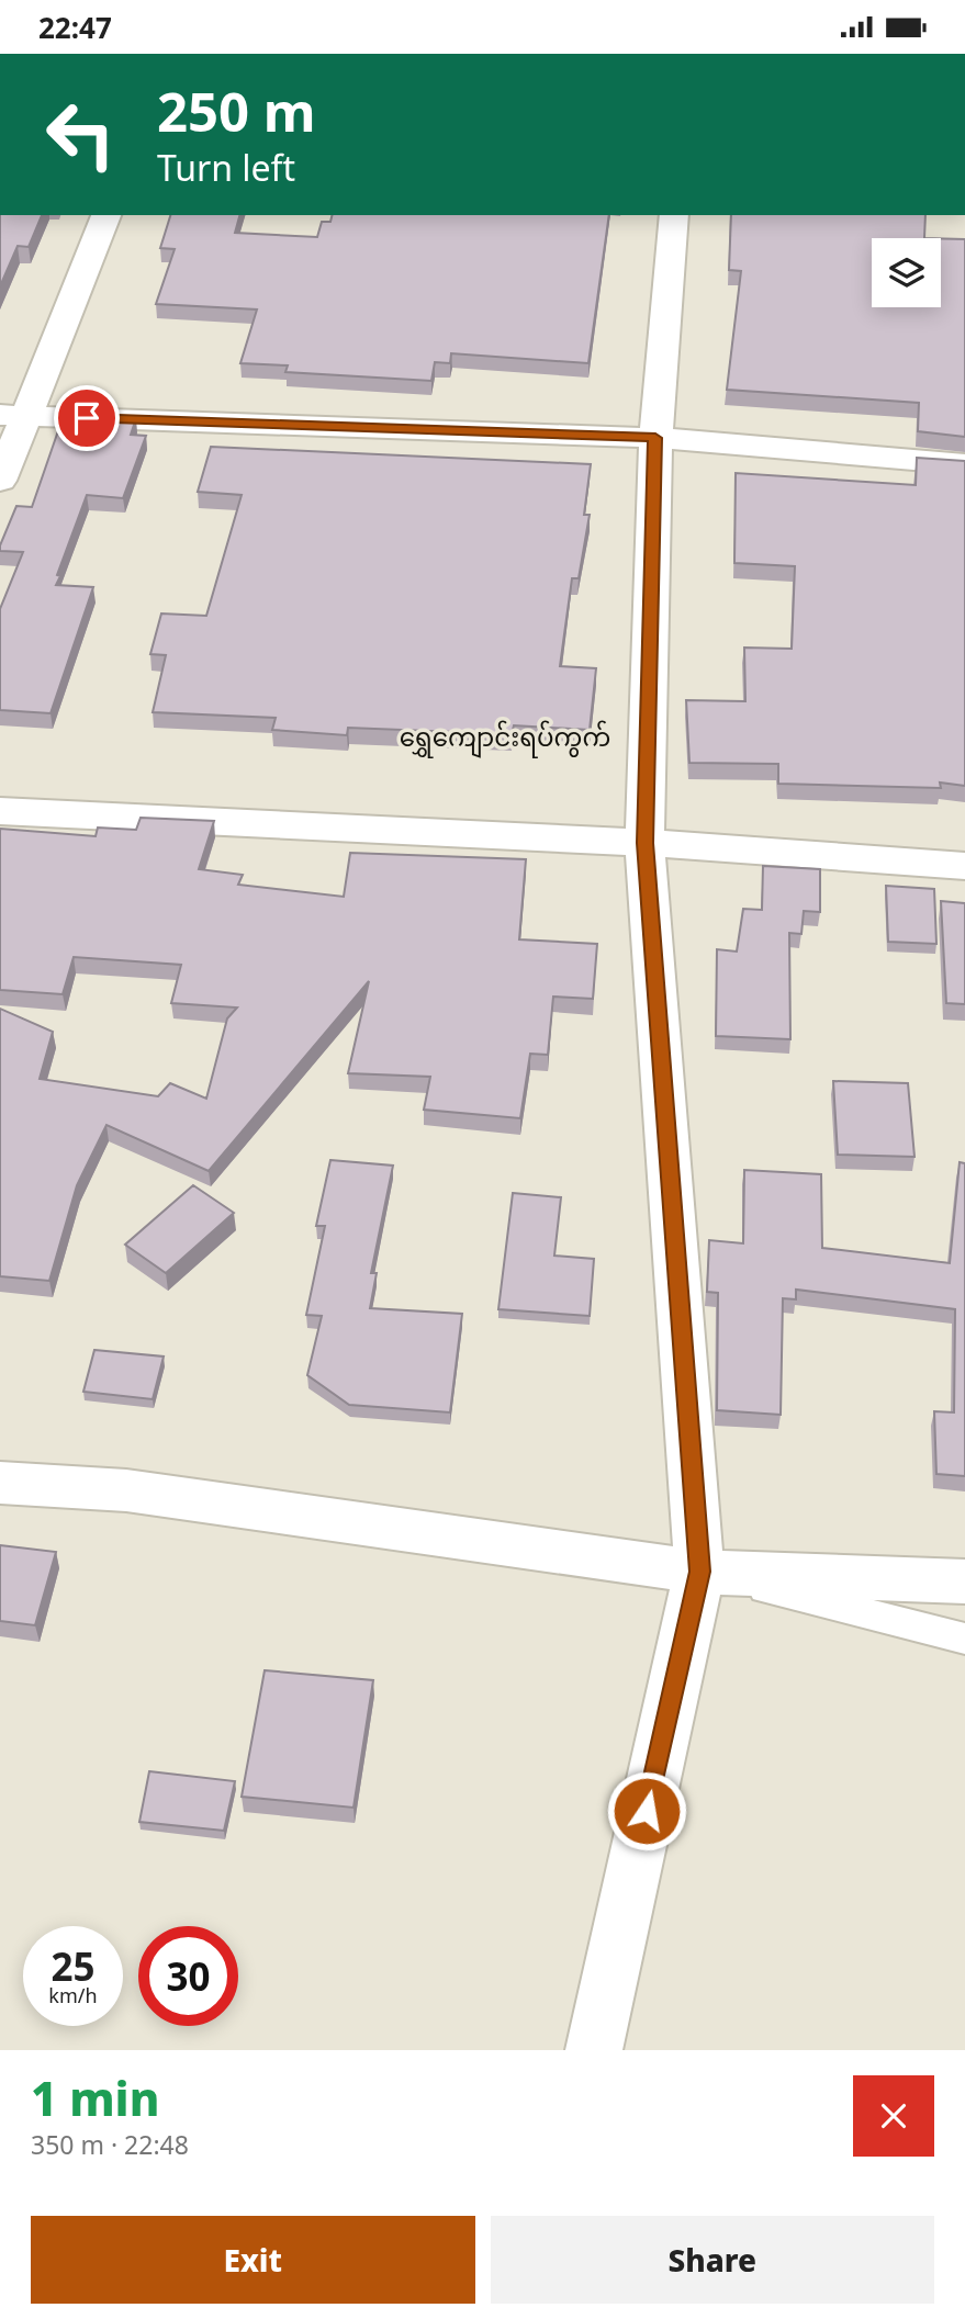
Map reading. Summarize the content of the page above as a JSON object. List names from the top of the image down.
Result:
{
  "districts": ["ရွှေကျောင်းရပ်ကွက်"],
  "page": {
    "status": "22:47",
    "turn": ["250 m", "Turn left"],
    "speed": "25 km/h",
    "limit": "30",
    "heading": ["1 min", "350 m · 22:48"],
    "buttons": ["Exit", "Share"]
  }
}
